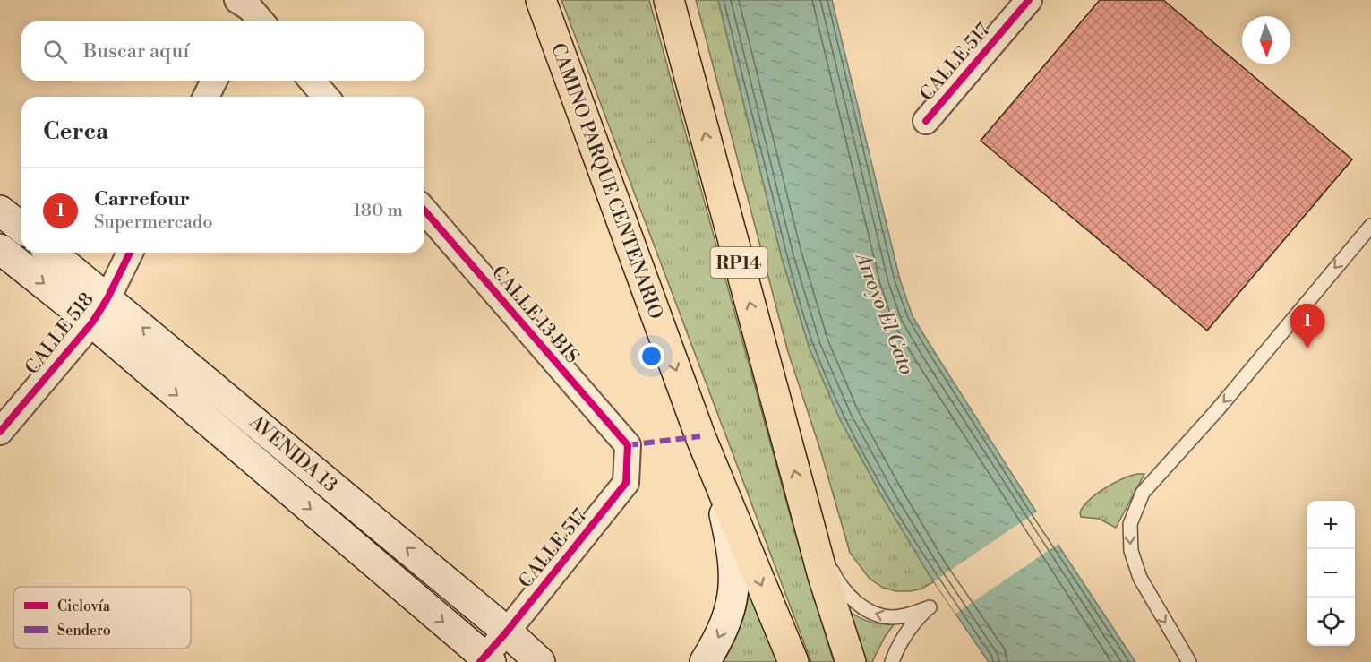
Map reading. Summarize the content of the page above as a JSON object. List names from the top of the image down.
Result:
{
  "streets": {
    "main road": ["CAMINO PARQUE CENTENARIO", "RP14", "AVENIDA 13"],
    "street": ["CALLE 517", "CALLE 13 BIS", "CALLE 518"]
  },
  "crossings": [
    ["CALLE 517", "CALLE 13 BIS"],
    ["CALLE 517", "AVENIDA 13"],
    ["CALLE 518", "AVENIDA 13"]
  ],
  "water": ["Arroyo El Gato"],
  "legend": ["Ciclovía", "Sendero"],
  "north": "bottom",
  "page": {
    "search": "Buscar aquí",
    "heading": "Cerca",
    "list": [
      {
        "mark": "1",
        "name": "Carrefour",
        "note": "Supermercado",
        "value": "180 m"
      }
    ],
    "pins": "1",
    "map_buttons": ["+", "−"]
  }
}
